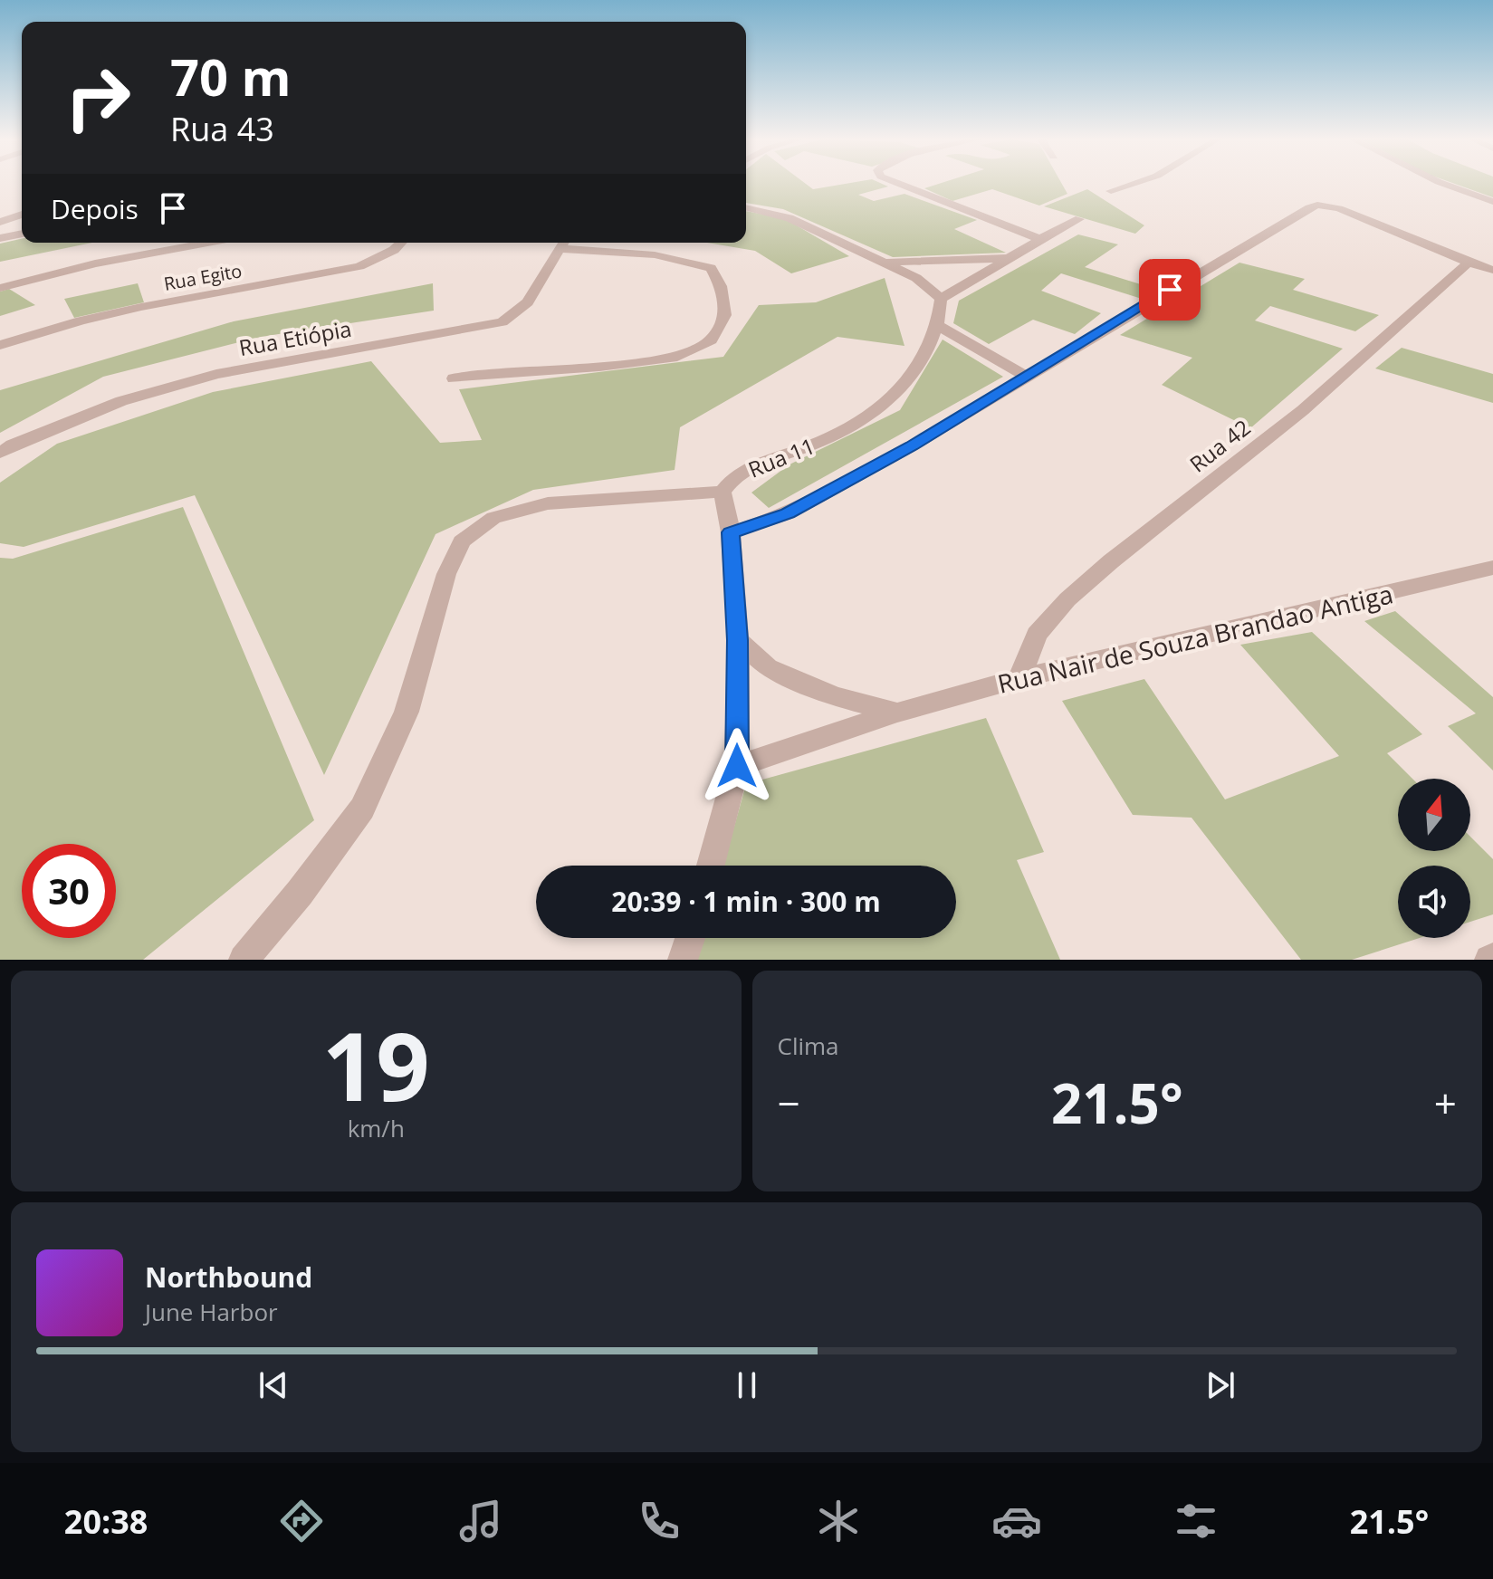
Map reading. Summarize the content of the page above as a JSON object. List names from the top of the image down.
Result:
{
  "streets": {
    "street": [
      "Rua Egito",
      "Rua Etiópia",
      "Rua 42",
      "Rua 11",
      "Rua Nair de Souza Brandao Antiga"
    ]
  },
  "crossings": [
    ["Rua 42", "Rua Nair de Souza Brandao Antiga"]
  ],
  "north": "top",
  "page": {
    "turn": ["70 m", "Rua 43"],
    "then": "Depois",
    "limit": "30",
    "trip": "20:39 · 1 min · 300 m",
    "tile": [
      ["19", "km/h"],
      "Clima"
    ],
    "heat": ["−", "21.5°", "+"],
    "song": ["Northbound", "June Harbor"],
    "tabs": ["20:38", "21.5°"]
  }
}
